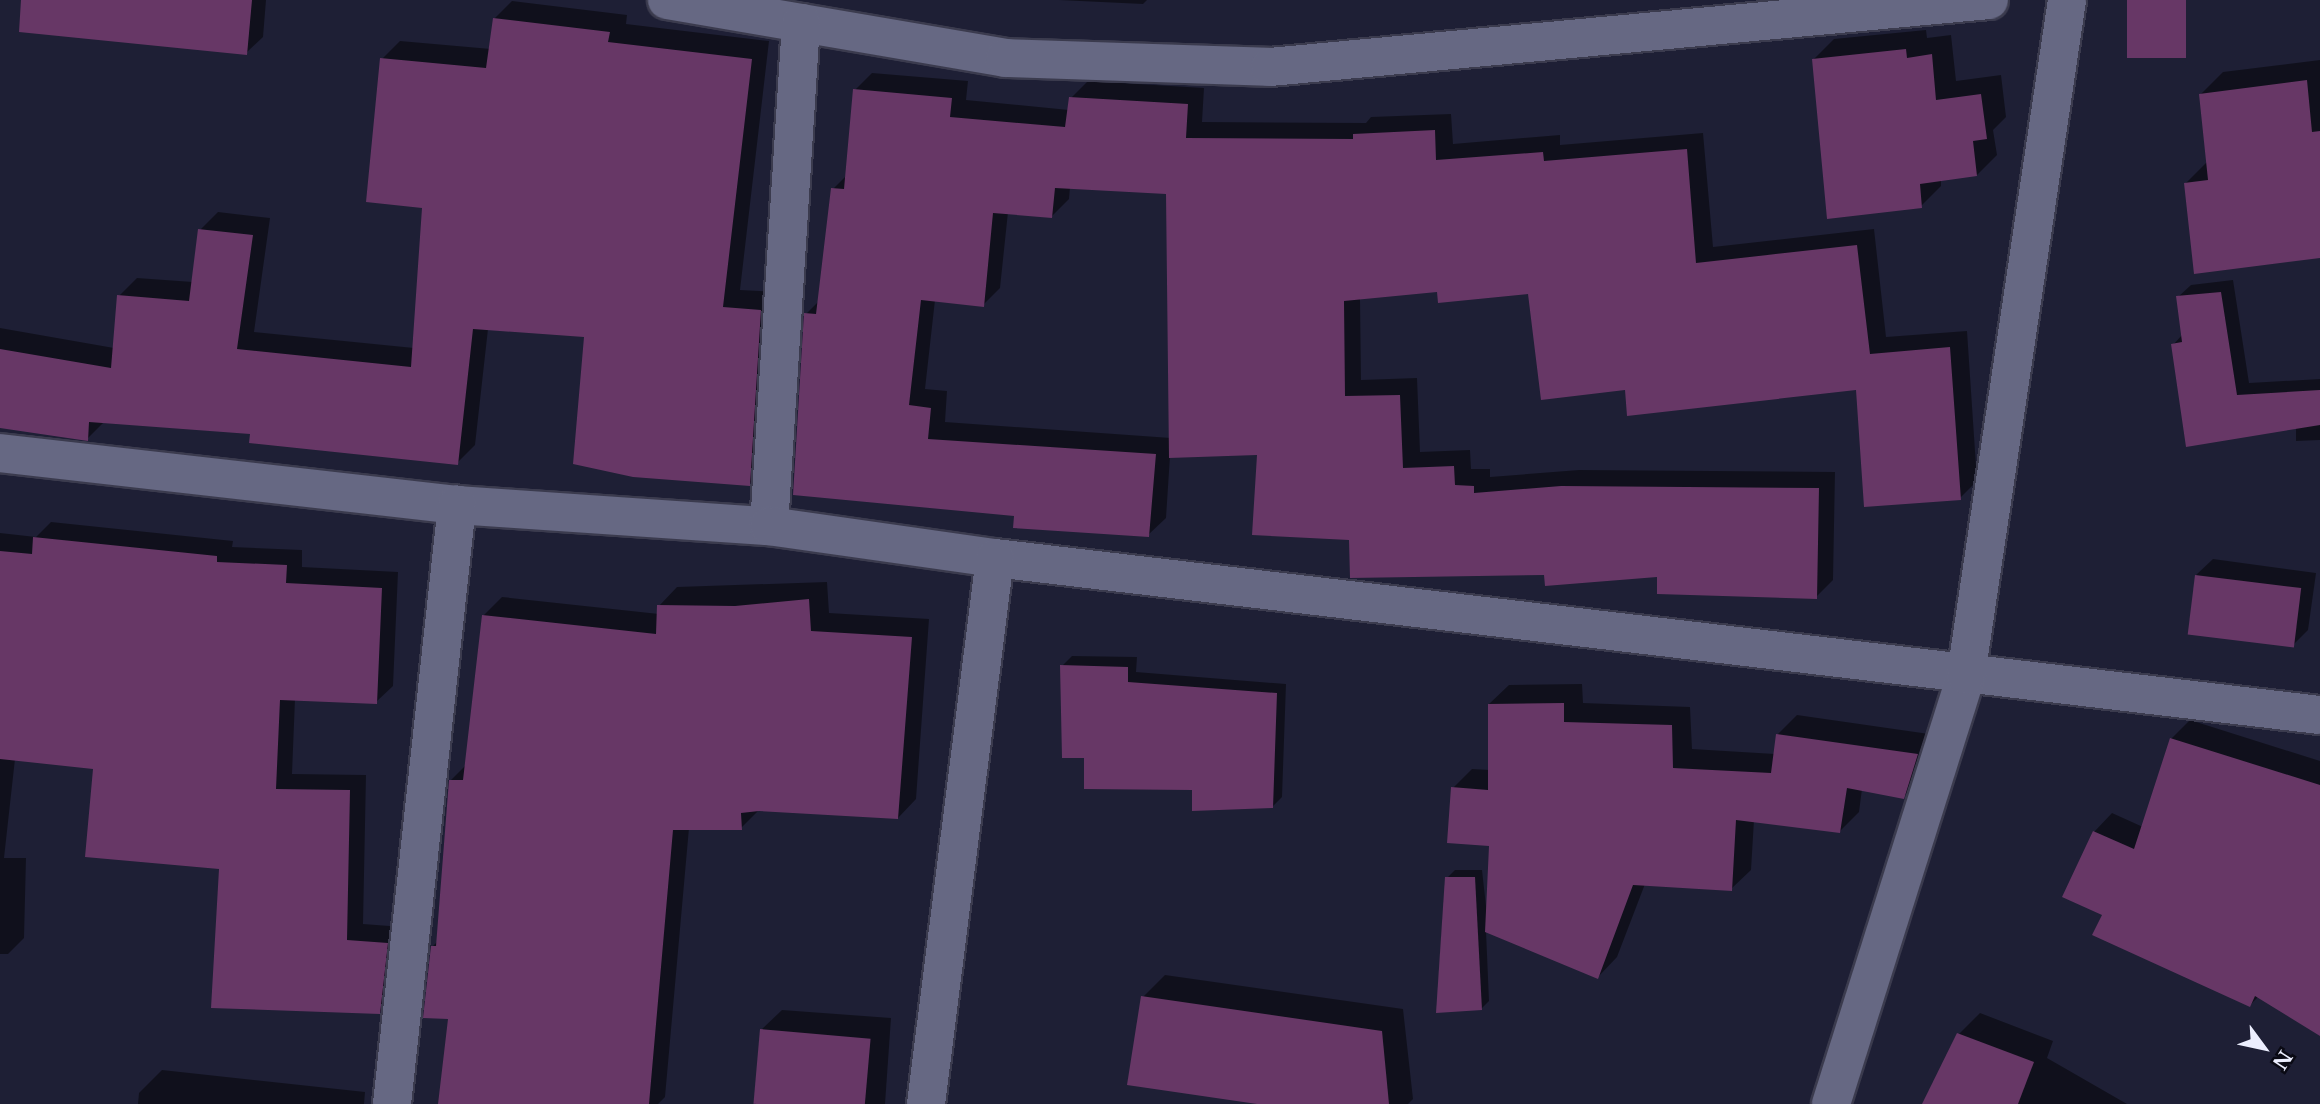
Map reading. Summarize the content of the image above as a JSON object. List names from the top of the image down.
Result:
{
  "north": "bottom right"
}
